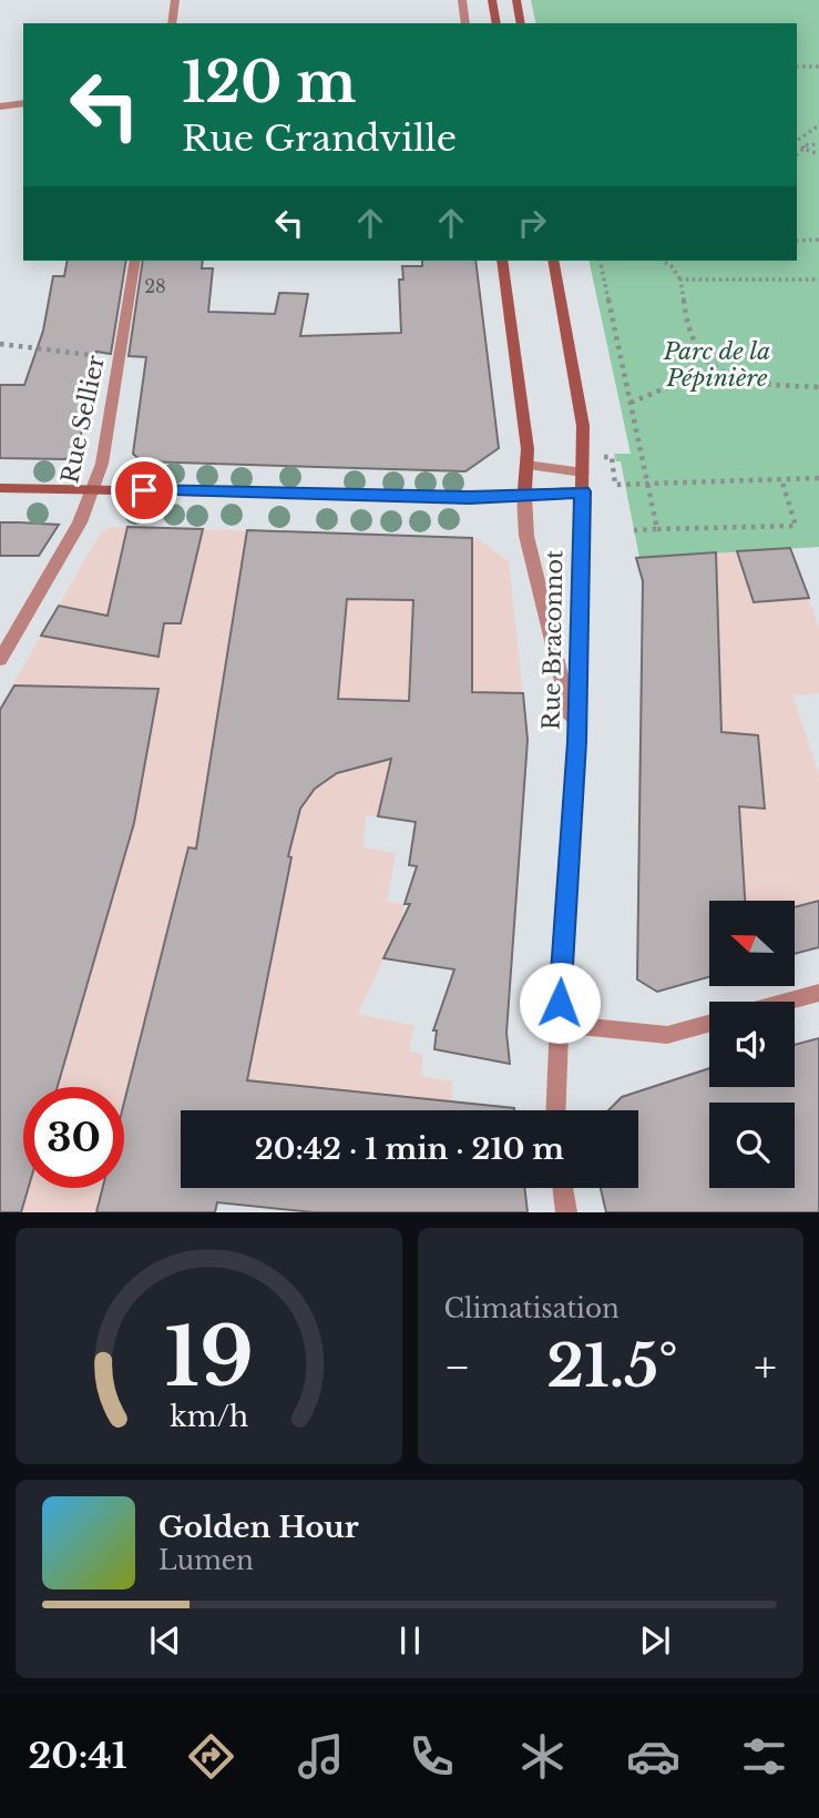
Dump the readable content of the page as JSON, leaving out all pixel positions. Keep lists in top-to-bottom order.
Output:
{
  "streets": {
    "street": ["Rue Sellier", "Rue Braconnot"]
  },
  "parks": ["Parc de la Pépinière"],
  "house_numbers": ["28"],
  "north": "left",
  "page": {
    "turn": ["120 m", "Rue Grandville"],
    "limit": "30",
    "trip": "20:42 · 1 min · 210 m",
    "tile": "Climatisation",
    "heat": ["−", "21.5°", "+"],
    "song": ["Golden Hour", "Lumen"],
    "tabs": "20:41",
    "gauge": ["19", "km/h"]
  }
}
